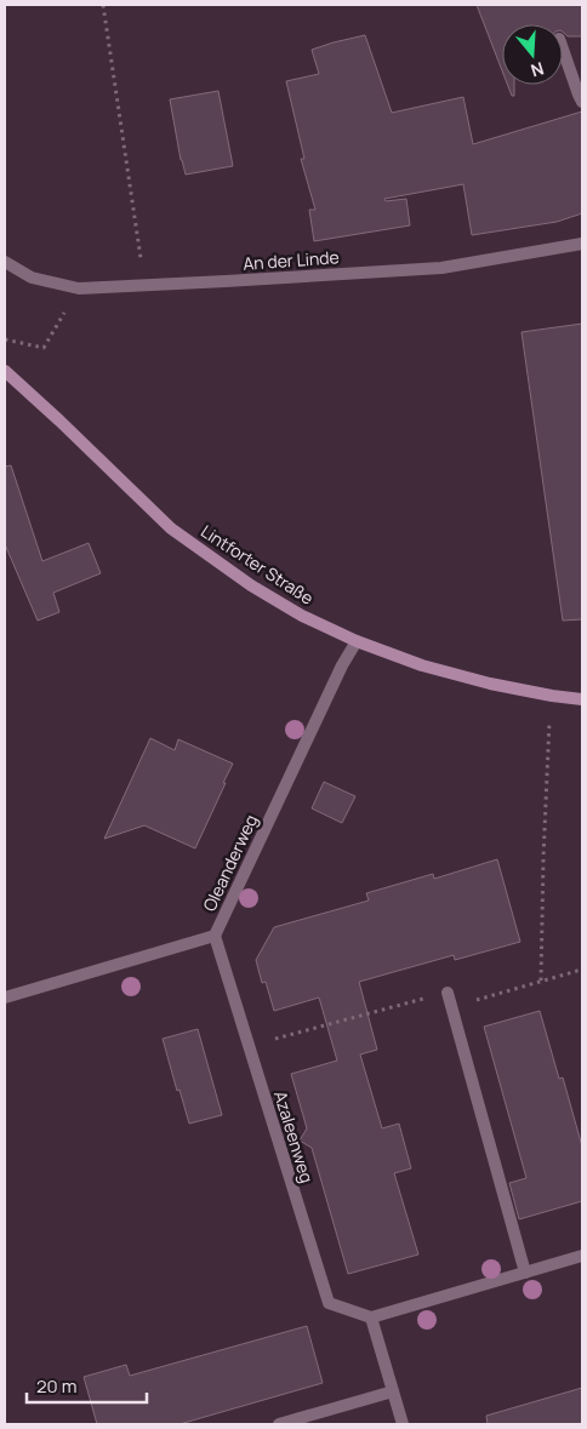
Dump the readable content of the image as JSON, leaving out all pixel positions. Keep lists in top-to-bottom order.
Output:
{
  "streets": {
    "street": [
      "An der Linde",
      "Lintforter Straße",
      "Oleanderweg",
      "Azaleenweg"
    ]
  },
  "crossings": [
    ["Lintforter Straße", "Oleanderweg"],
    ["Oleanderweg", "Azaleenweg"]
  ],
  "scale_bar": "20 m",
  "north": "bottom"
}
